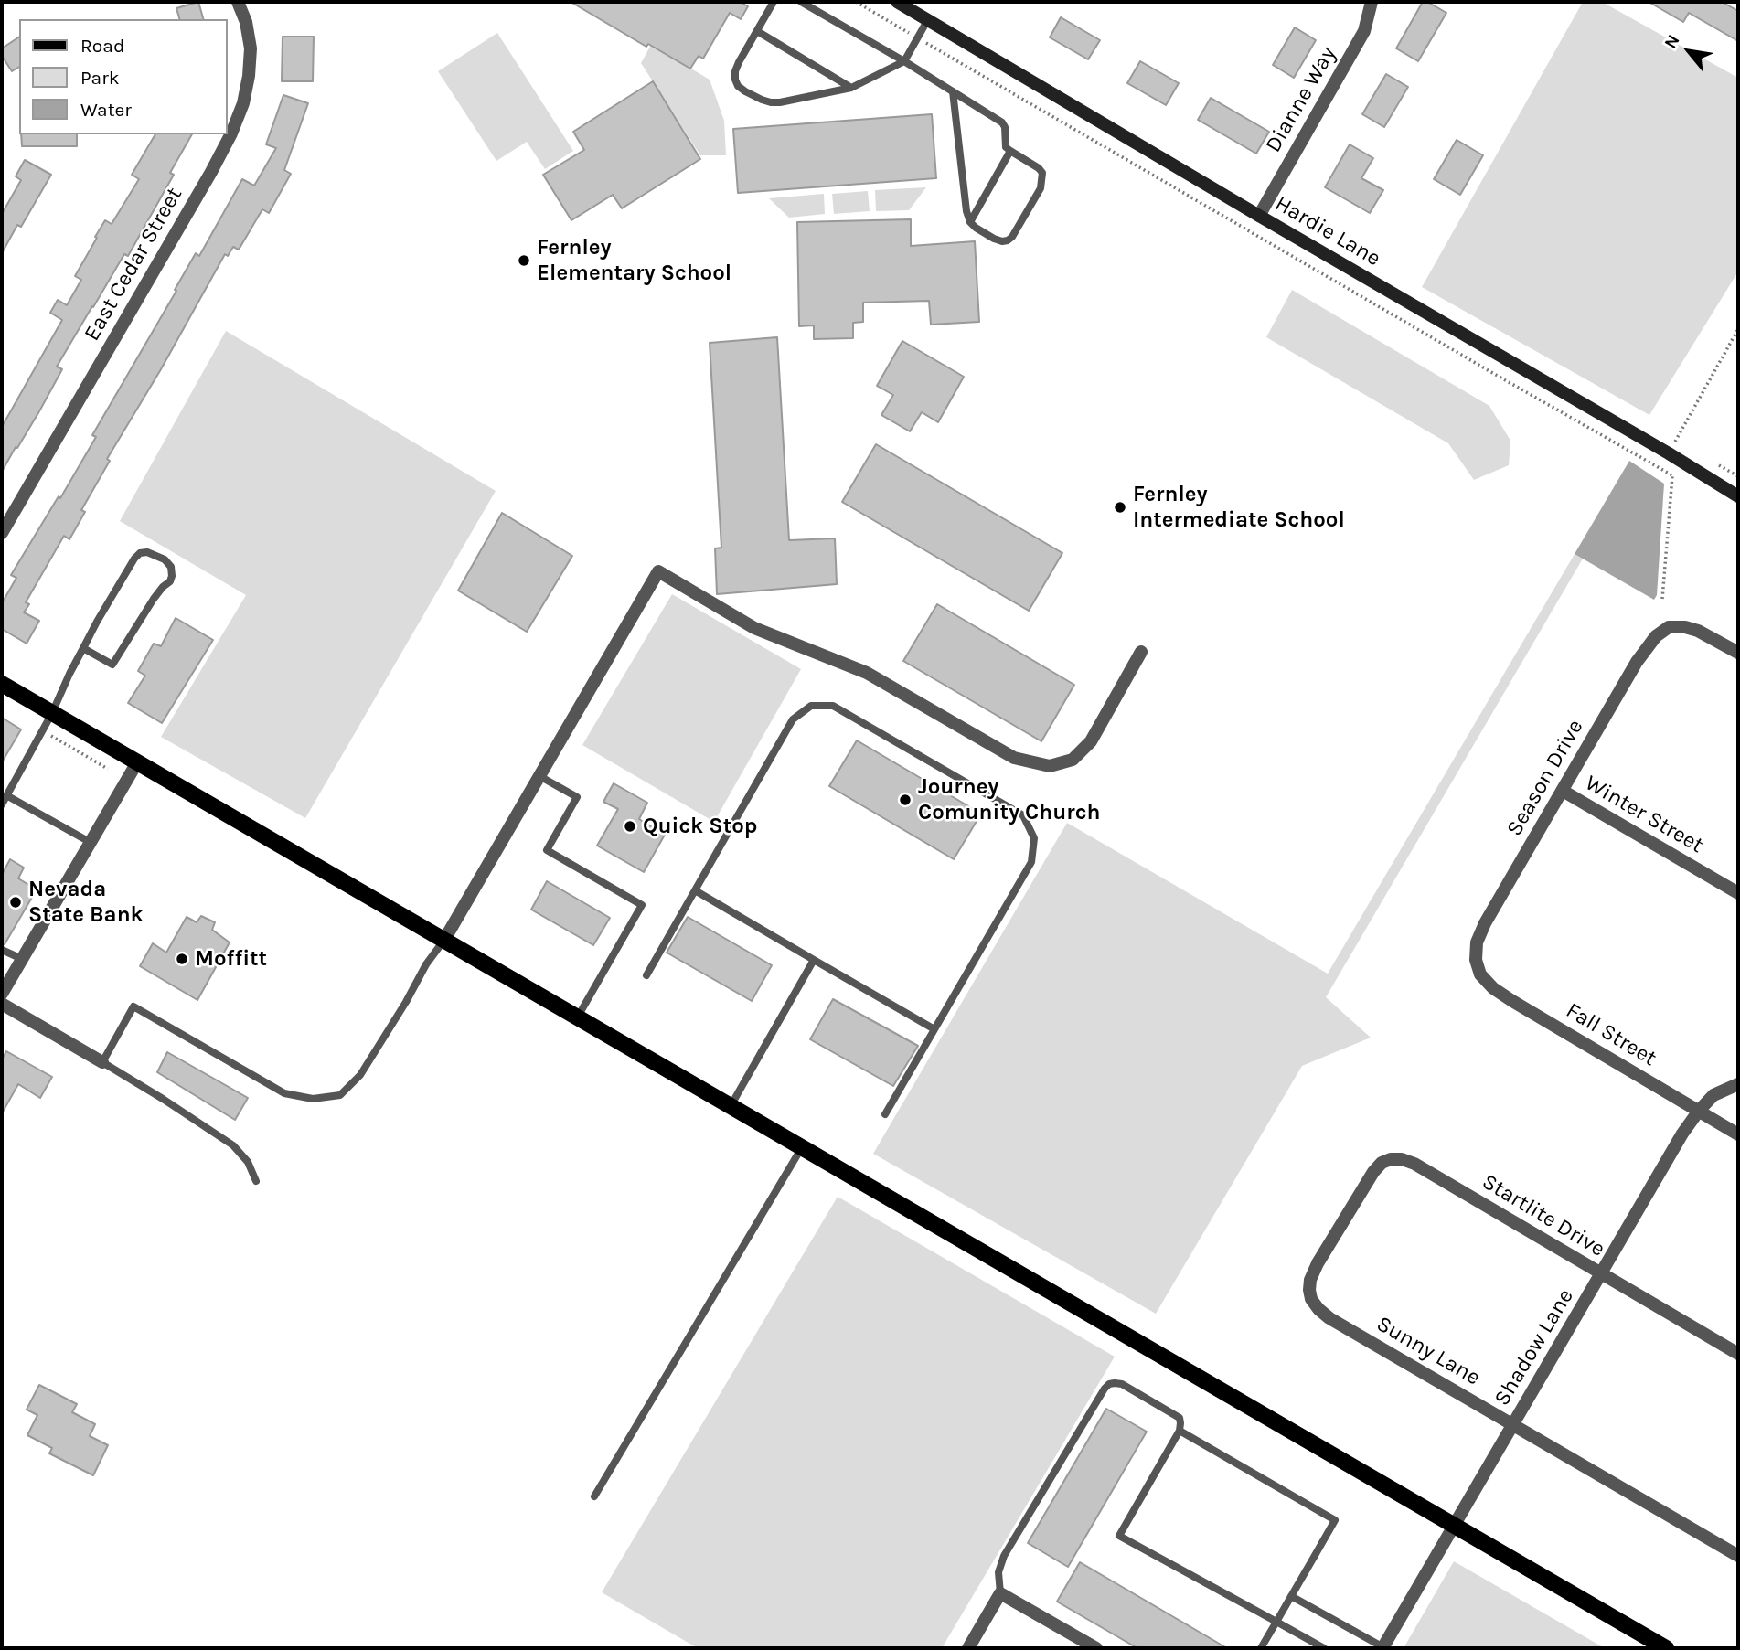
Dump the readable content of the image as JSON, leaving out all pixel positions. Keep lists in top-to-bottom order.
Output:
{
  "streets": {
    "street": [
      "Dianne Way",
      "Hardie Lane",
      "East Cedar Street",
      "Season Drive",
      "Winter Street",
      "Fall Street",
      "Startlite Drive",
      "Shadow Lane",
      "Sunny Lane"
    ]
  },
  "crossings": [
    ["Dianne Way", "Hardie Lane"],
    ["Season Drive", "Winter Street"],
    ["Season Drive", "Fall Street"],
    ["Fall Street", "Shadow Lane"],
    ["Startlite Drive", "Shadow Lane"],
    ["Startlite Drive", "Sunny Lane"],
    ["Shadow Lane", "Sunny Lane"]
  ],
  "places": [
    "Fernley Elementary School",
    "Fernley Intermediate School",
    "Journey Comunity Church",
    "Quick Stop",
    "Nevada State Bank",
    "Moffitt"
  ],
  "legend": ["Road", "Park", "Water"],
  "north": "top left"
}
